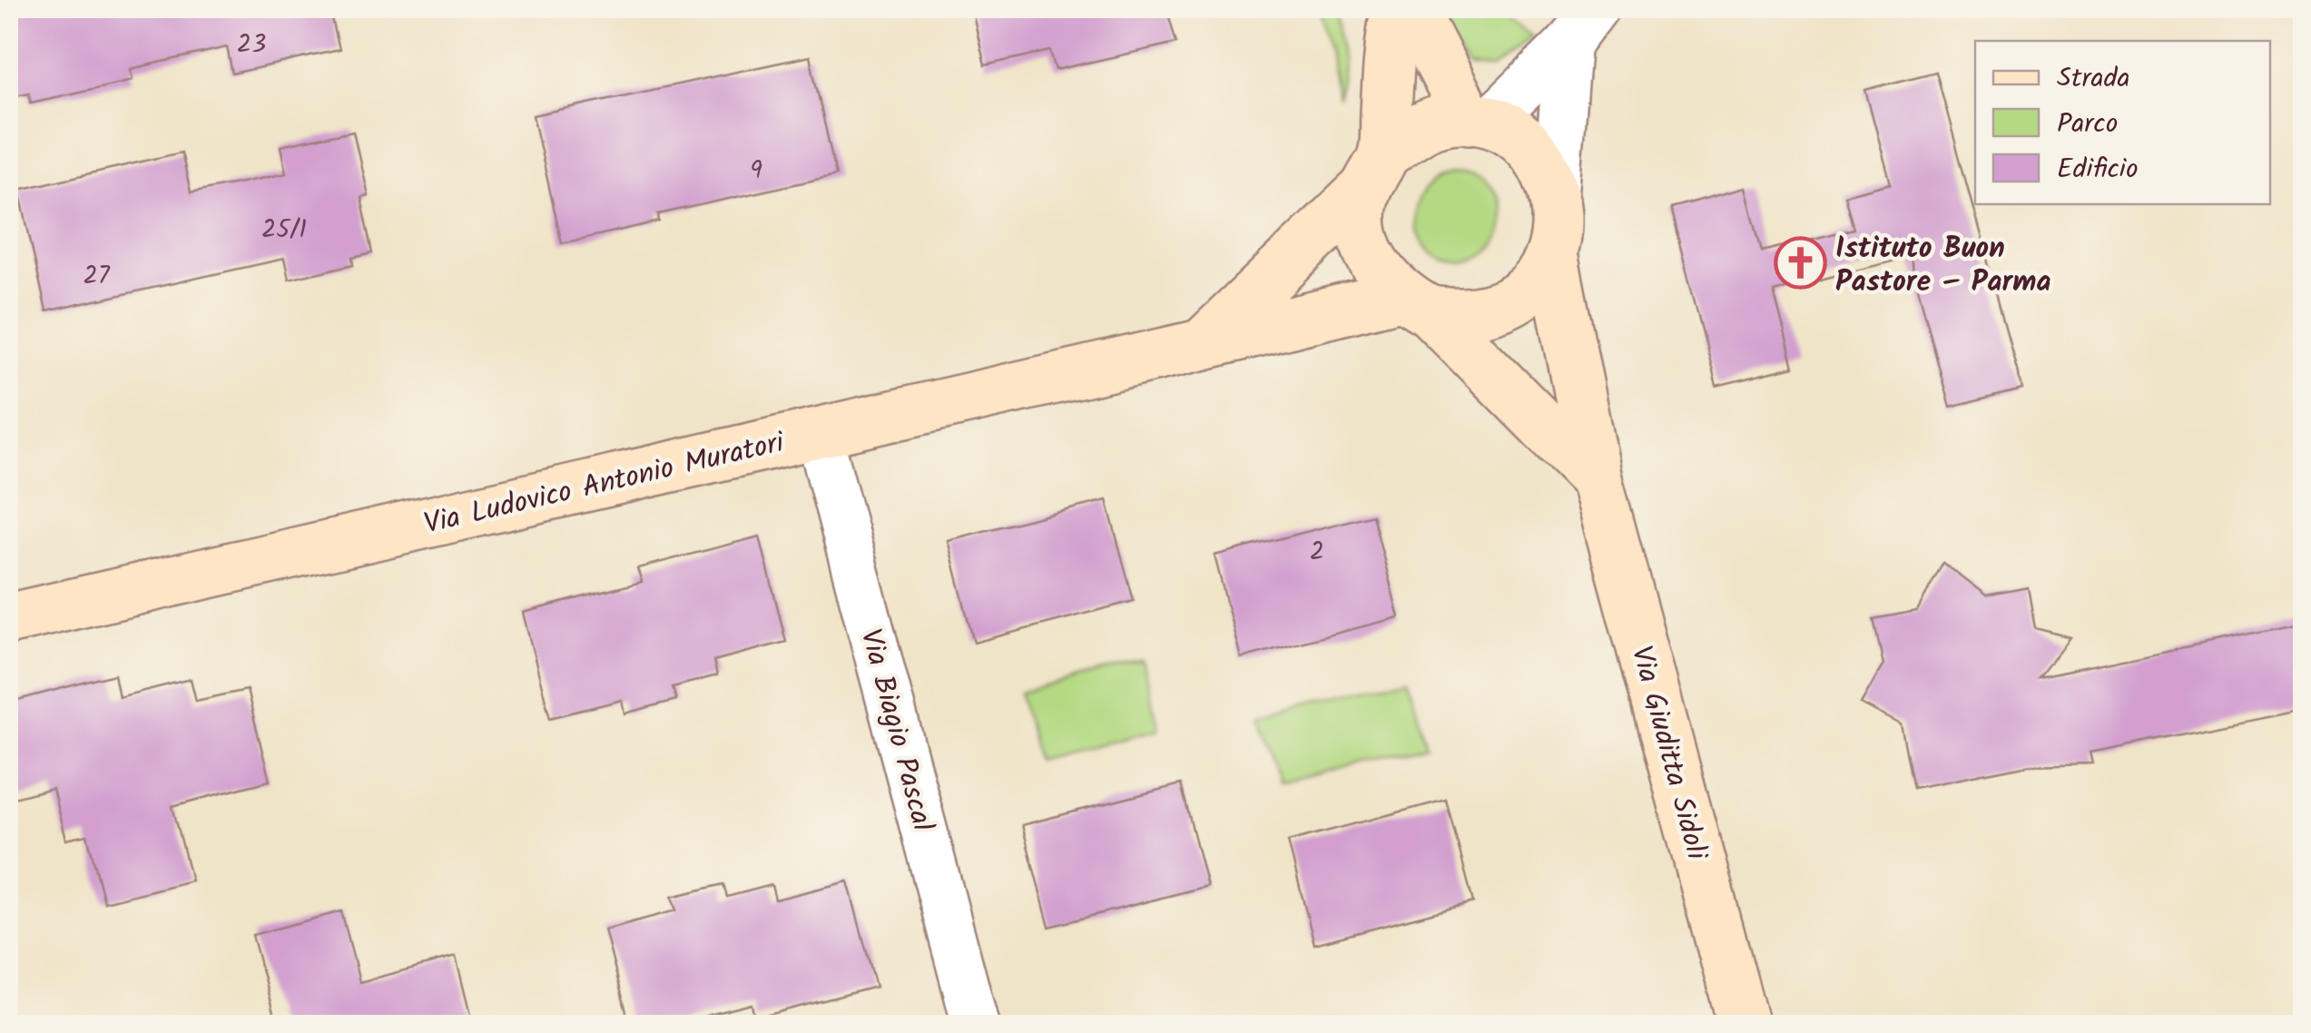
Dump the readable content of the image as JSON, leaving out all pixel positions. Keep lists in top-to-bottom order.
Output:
{
  "streets": {
    "street": ["Via Ludovico Antonio Muratori", "Via Biagio Pascal", "Via Giuditta Sidoli"]
  },
  "crossings": [
    ["Via Ludovico Antonio Muratori", "Via Biagio Pascal"],
    ["Via Ludovico Antonio Muratori", "Via Giuditta Sidoli"]
  ],
  "places": {
    "church": ["Istituto Buon Pastore – Parma"]
  },
  "house_numbers": [
    "23",
    "9",
    "25/1",
    "27",
    "2"
  ],
  "legend": ["Strada", "Parco", "Edificio"]
}
